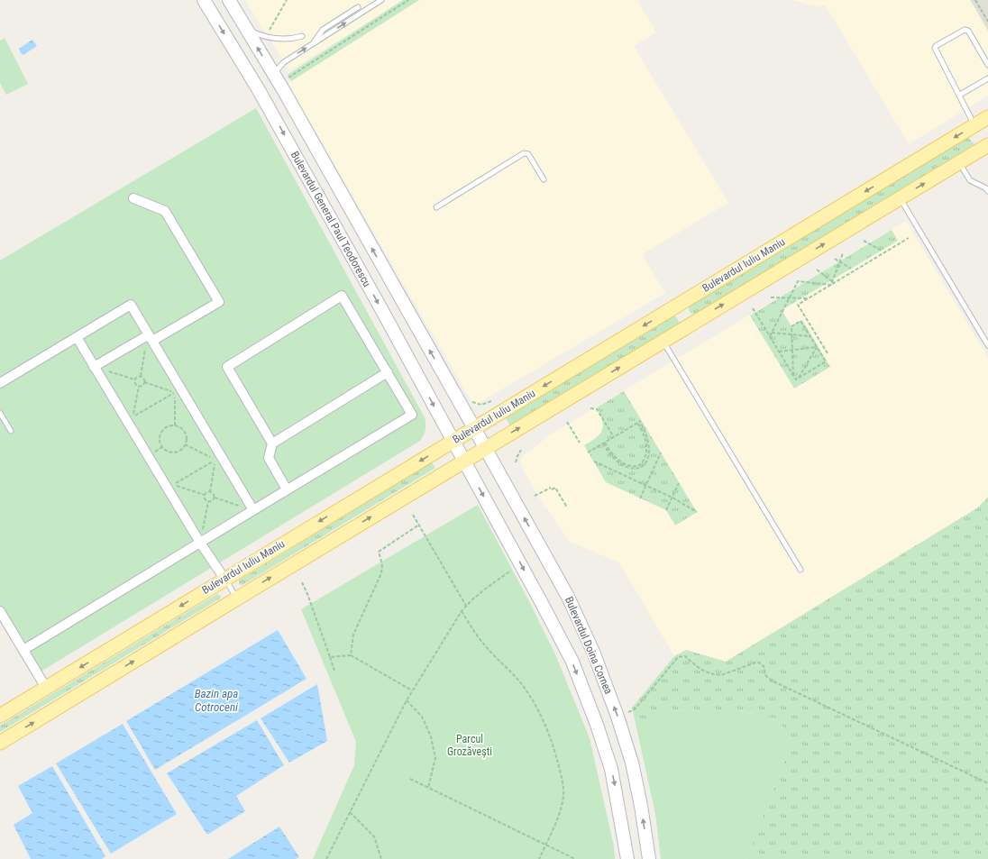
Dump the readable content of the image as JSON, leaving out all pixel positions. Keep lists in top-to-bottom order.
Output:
{
  "streets": {
    "main road": ["Bulevardul General Paul Teodorescu", "Bulevardul Iuliu Maniu", "Bulevardul Doina Cornea"]
  },
  "crossings": [
    ["Bulevardul General Paul Teodorescu", "Bulevardul Iuliu Maniu"],
    ["Bulevardul General Paul Teodorescu", "Bulevardul Doina Cornea"],
    ["Bulevardul Iuliu Maniu", "Bulevardul Doina Cornea"]
  ],
  "water": ["Bazin apa Cotroceni"],
  "parks": ["Parcul Grozăvești"]
}
